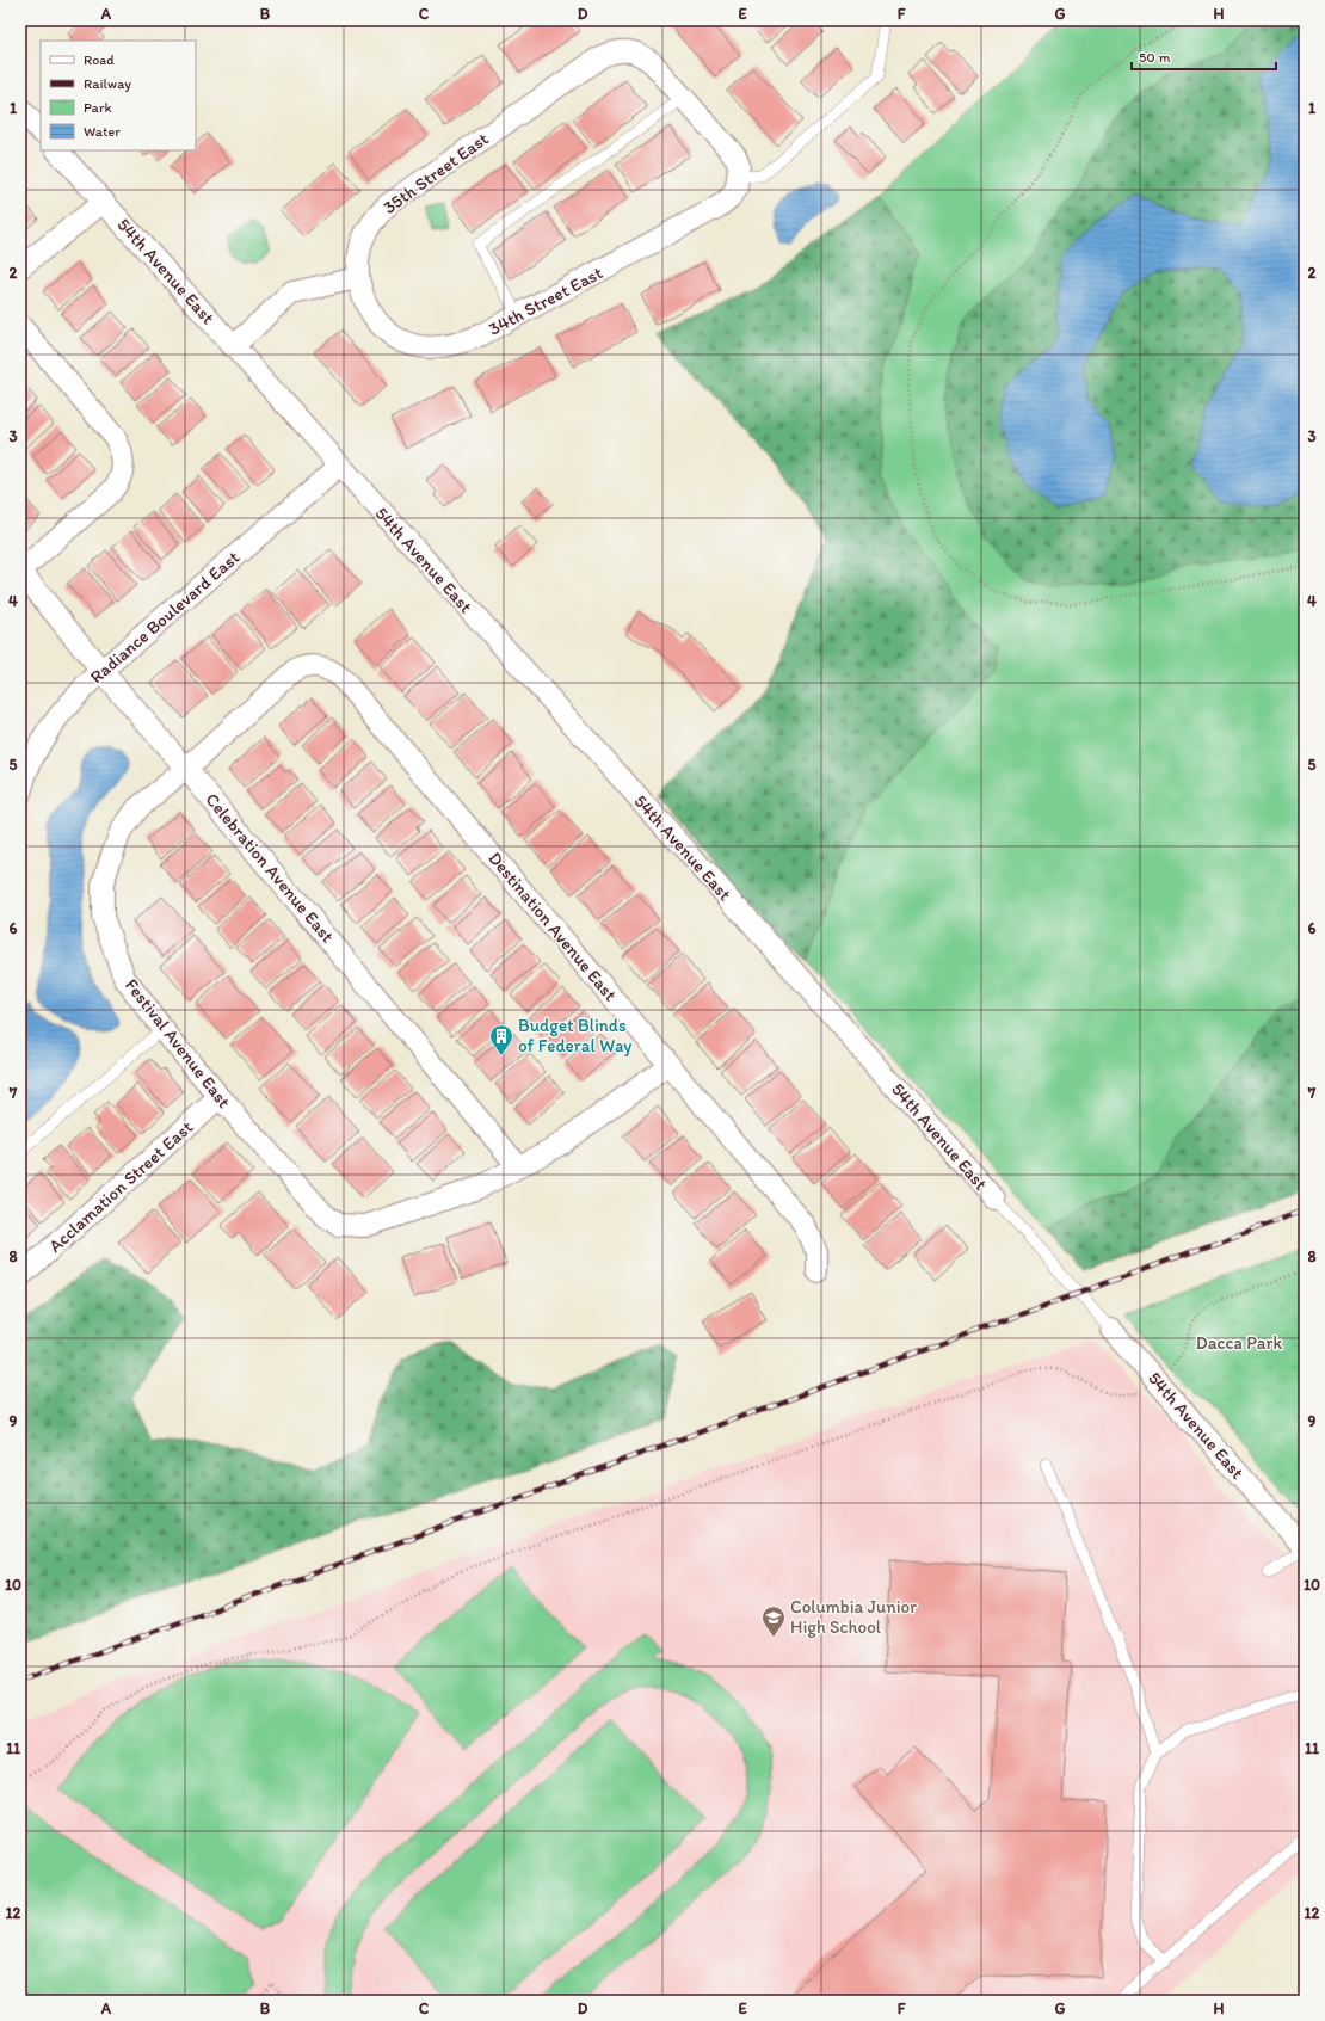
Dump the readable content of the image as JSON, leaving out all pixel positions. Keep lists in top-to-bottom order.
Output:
{
  "streets": {
    "street": [
      "35th Street East",
      "54th Avenue East",
      "34th Street East",
      "Radiance Boulevard East",
      "Celebration Avenue East",
      "Destination Avenue East",
      "Festival Avenue East",
      "Acclamation Street East"
    ]
  },
  "crossings": [
    ["35th Street East", "34th Street East"],
    ["54th Avenue East", "Radiance Boulevard East"],
    ["Radiance Boulevard East", "Celebration Avenue East"],
    ["Celebration Avenue East", "Festival Avenue East"],
    ["Destination Avenue East", "Festival Avenue East"],
    ["Festival Avenue East", "Acclamation Street East"]
  ],
  "parks": ["Dacca Park"],
  "places": {
    "building": ["Budget Blinds of Federal Way"],
    "school or university": ["Columbia Junior High School"]
  },
  "legend": [
    "Road",
    "Railway",
    "Park",
    "Water"
  ],
  "scale_bar": "50 m",
  "grid": {
    "columns": [
      "A",
      "B",
      "C",
      "D",
      "E",
      "F",
      "G",
      "H"
    ],
    "rows": [
      "1",
      "2",
      "3",
      "4",
      "5",
      "6",
      "7",
      "8",
      "9",
      "10",
      "11",
      "12"
    ]
  }
}
